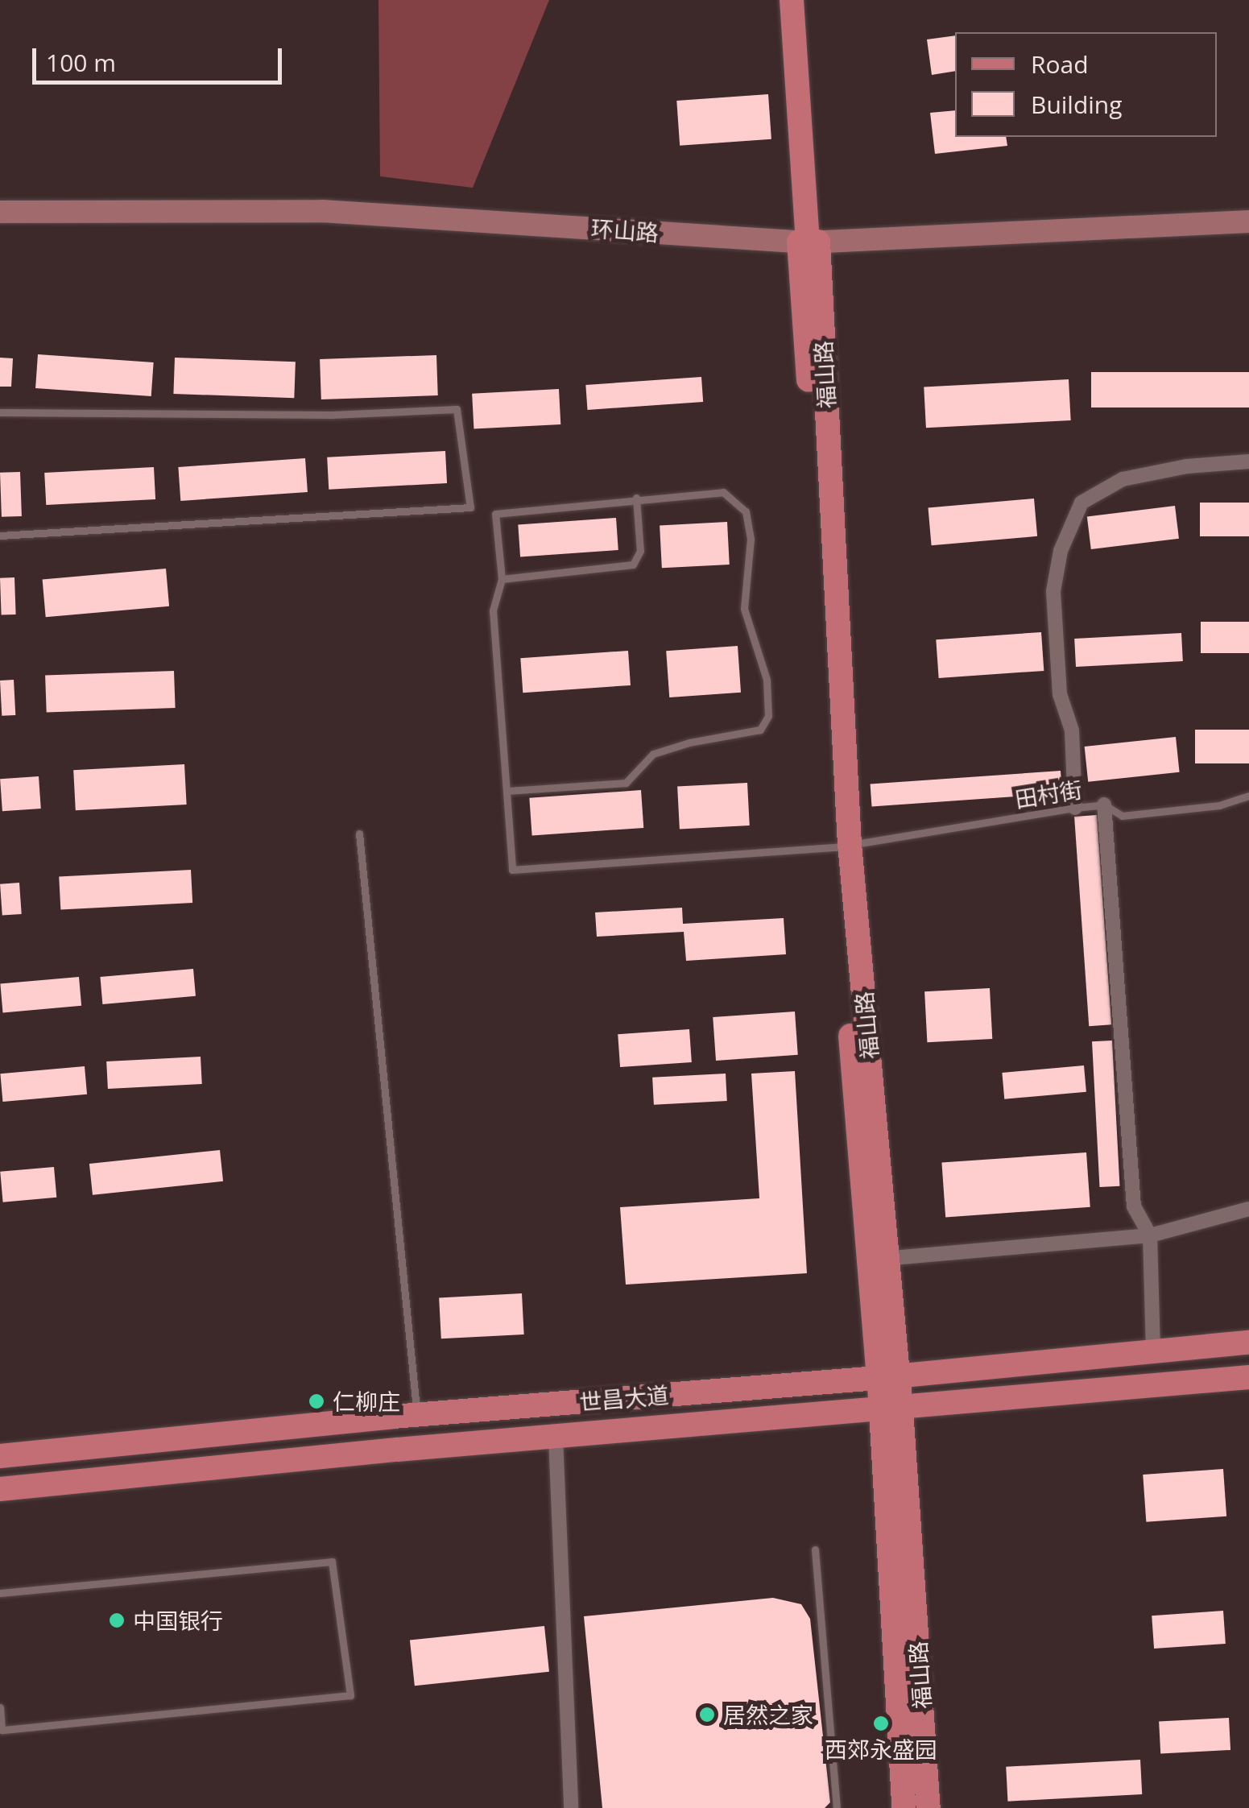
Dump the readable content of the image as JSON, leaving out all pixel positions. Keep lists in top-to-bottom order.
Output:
{
  "streets": {
    "main road": ["环山路", "福山路", "世昌大道"],
    "lane": ["田村街"]
  },
  "crossings": [
    ["福山路", "世昌大道"]
  ],
  "places": [
    "仁柳庄",
    "中国银行",
    "居然之家",
    "西郊永盛园"
  ],
  "legend": ["Road", "Building"],
  "scale_bar": "100 m"
}
